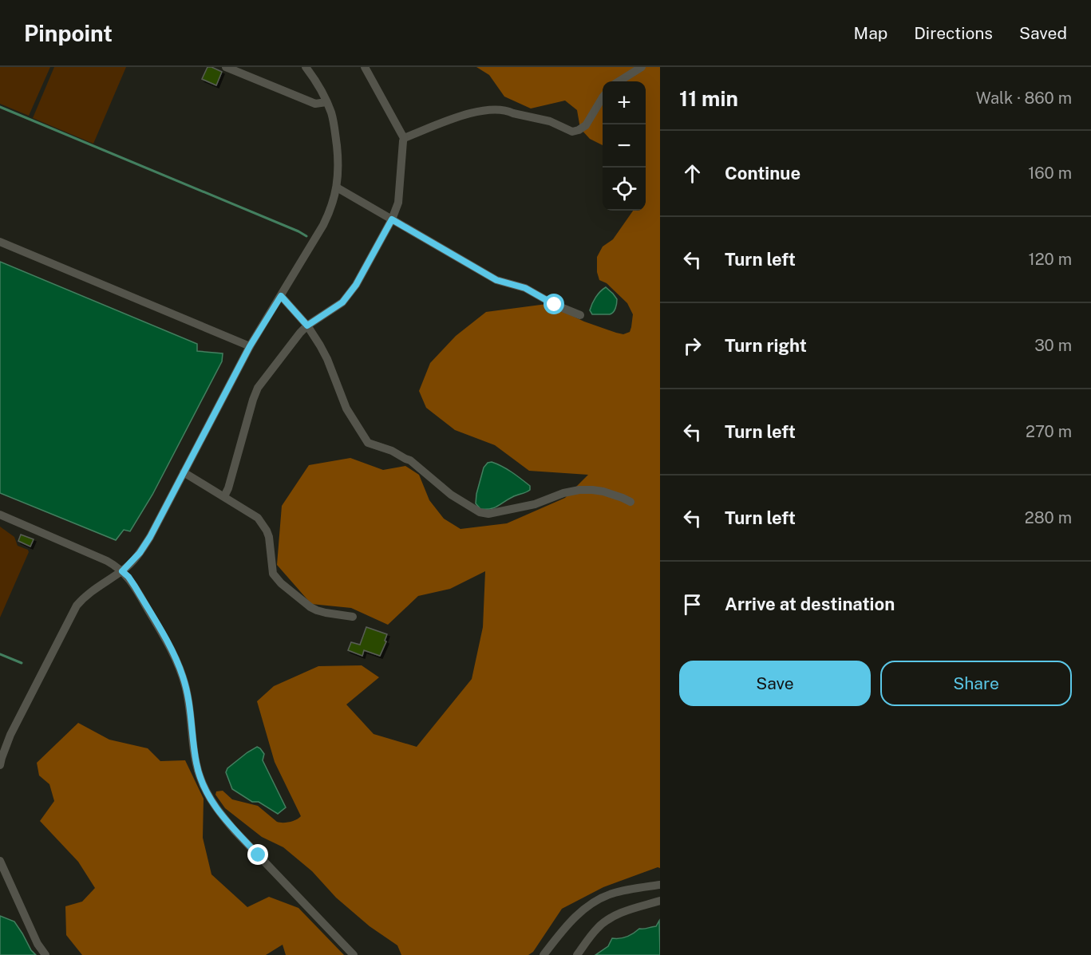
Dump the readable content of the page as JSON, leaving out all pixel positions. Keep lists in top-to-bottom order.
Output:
{
  "page": {
    "header": "Pinpoint",
    "nav": ["Map", "Directions", "Saved"],
    "heading": ["11 min", "Walk · 860 m"],
    "map_buttons": ["+", "−"],
    "list": [
      ["Continue", "160 m"],
      ["Turn left", "120 m"],
      ["Turn right", "30 m"],
      ["Turn left", "270 m"],
      ["Turn left", "280 m"],
      "Arrive at destination"
    ],
    "buttons": ["Save", "Share"]
  }
}
